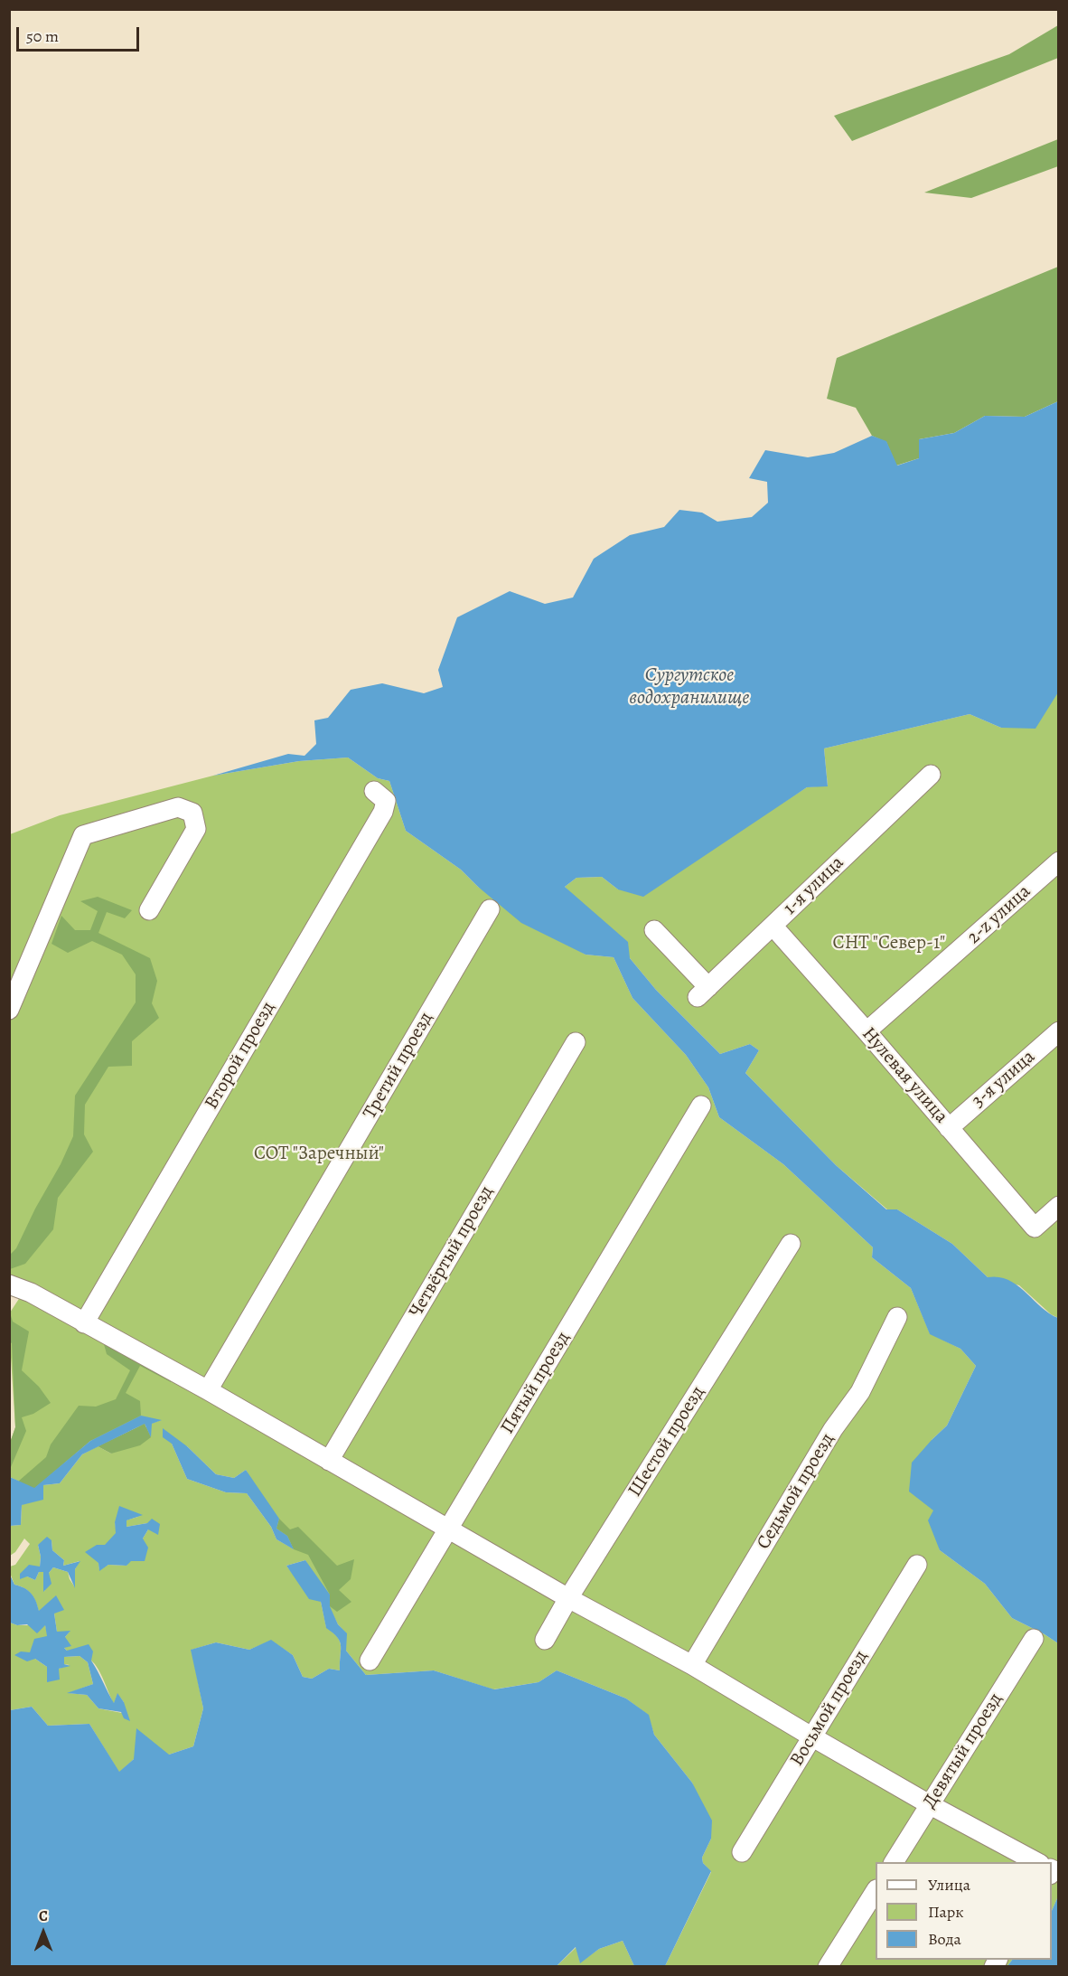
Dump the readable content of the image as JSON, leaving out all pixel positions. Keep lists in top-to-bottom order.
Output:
{
  "streets": {
    "street": [
      "1-я улица",
      "2-z улица",
      "Второй проезд",
      "Третий проезд",
      "Нулевая улица",
      "3-я улица",
      "Четвёртый проезд",
      "Пятый проезд",
      "Шестой проезд",
      "Седьмой проезд",
      "Восьмой проезд",
      "Девятый проезд"
    ]
  },
  "crossings": [
    ["1-я улица", "Нулевая улица"],
    ["2-z улица", "Нулевая улица"],
    ["Нулевая улица", "3-я улица"]
  ],
  "water": ["Сургутское водохранилище"],
  "parks": ["СНТ \"Север-1\"", "СОТ \"Заречный\""],
  "legend": ["Улица", "Парк", "Вода"],
  "scale_bar": "50 m",
  "north": "top"
}
